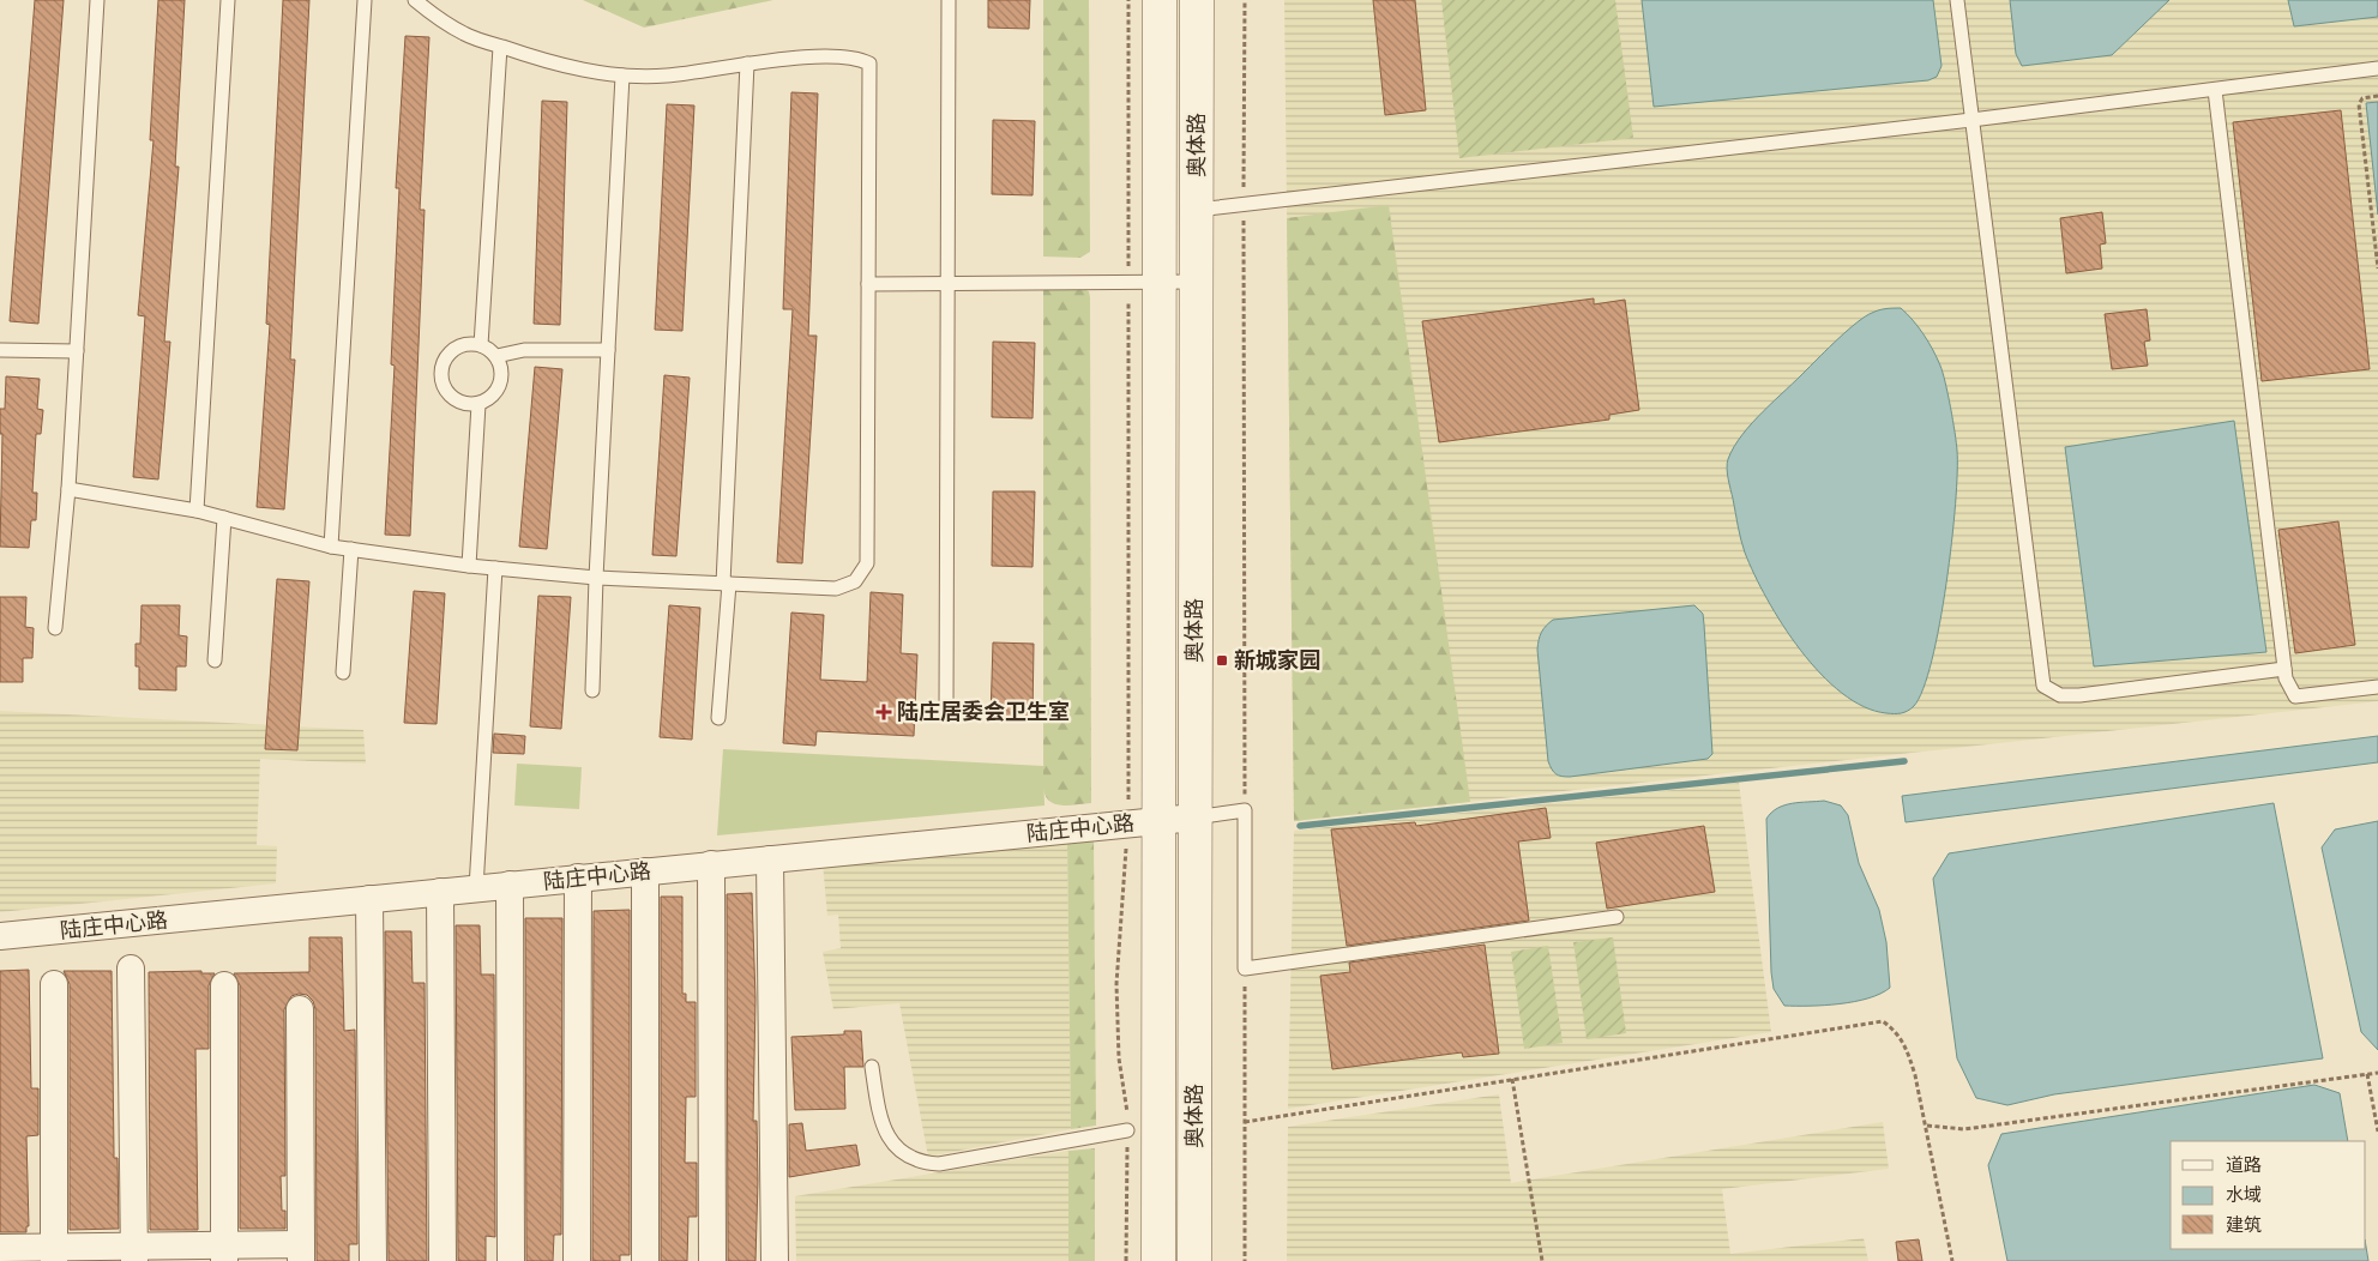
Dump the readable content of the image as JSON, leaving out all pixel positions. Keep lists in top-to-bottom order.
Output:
{
  "streets": {
    "main road": ["奥体路"],
    "street": ["陆庄中心路"]
  },
  "crossings": [
    ["奥体路", "陆庄中心路"]
  ],
  "places": {
    "transit": ["新城家园"],
    "health": ["陆庄居委会卫生室"]
  },
  "legend": ["道路", "水域", "建筑"]
}
